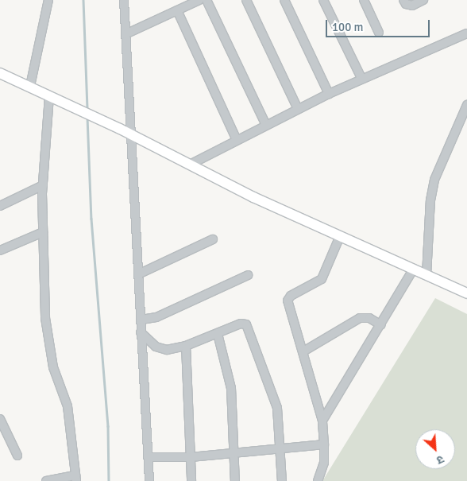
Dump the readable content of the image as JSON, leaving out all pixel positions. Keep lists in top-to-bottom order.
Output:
{
  "scale_bar": "100 m",
  "north": "bottom right"
}
